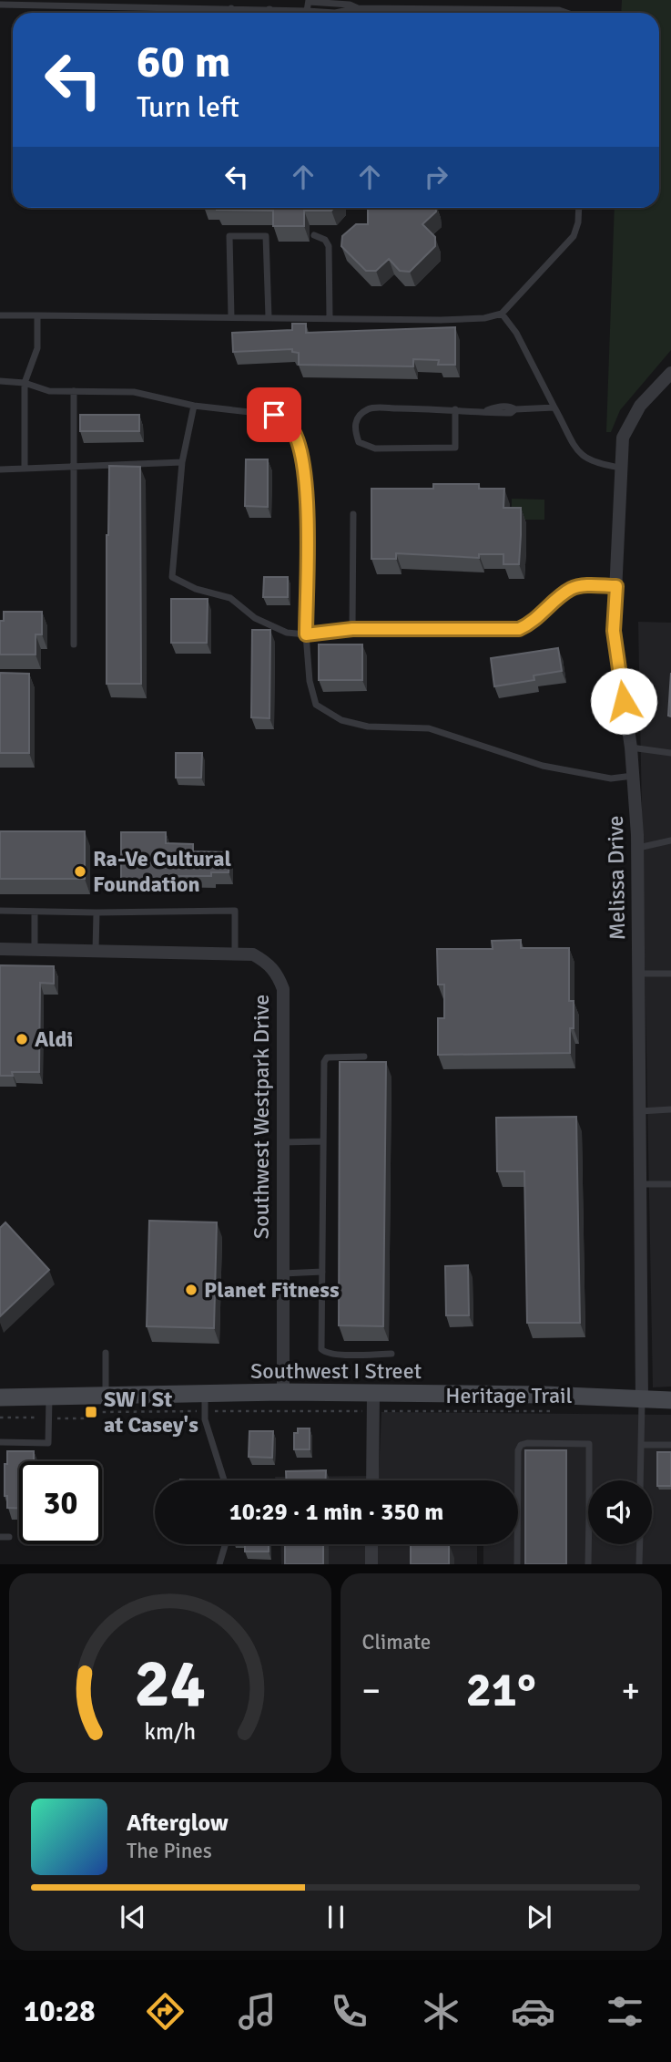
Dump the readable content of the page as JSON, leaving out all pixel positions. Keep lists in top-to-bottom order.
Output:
{
  "streets": {
    "main road": ["Southwest I Street"],
    "street": ["Melissa Drive", "Southwest Westpark Drive"],
    "path": ["Heritage Trail"]
  },
  "crossings": [
    ["Melissa Drive", "Southwest I Street"],
    ["Southwest Westpark Drive", "Southwest I Street"]
  ],
  "places": {
    "other": ["Ra-Ve Cultural Foundation", "Aldi", "Planet Fitness"],
    "transit": ["SW I St at Casey's"]
  },
  "page": {
    "turn": ["60 m", "Turn left"],
    "limit": "30",
    "trip": "10:29 · 1 min · 350 m",
    "tile": "Climate",
    "heat": ["−", "21°", "+"],
    "song": ["Afterglow", "The Pines"],
    "tabs": "10:28",
    "gauge": ["24", "km/h"]
  }
}
